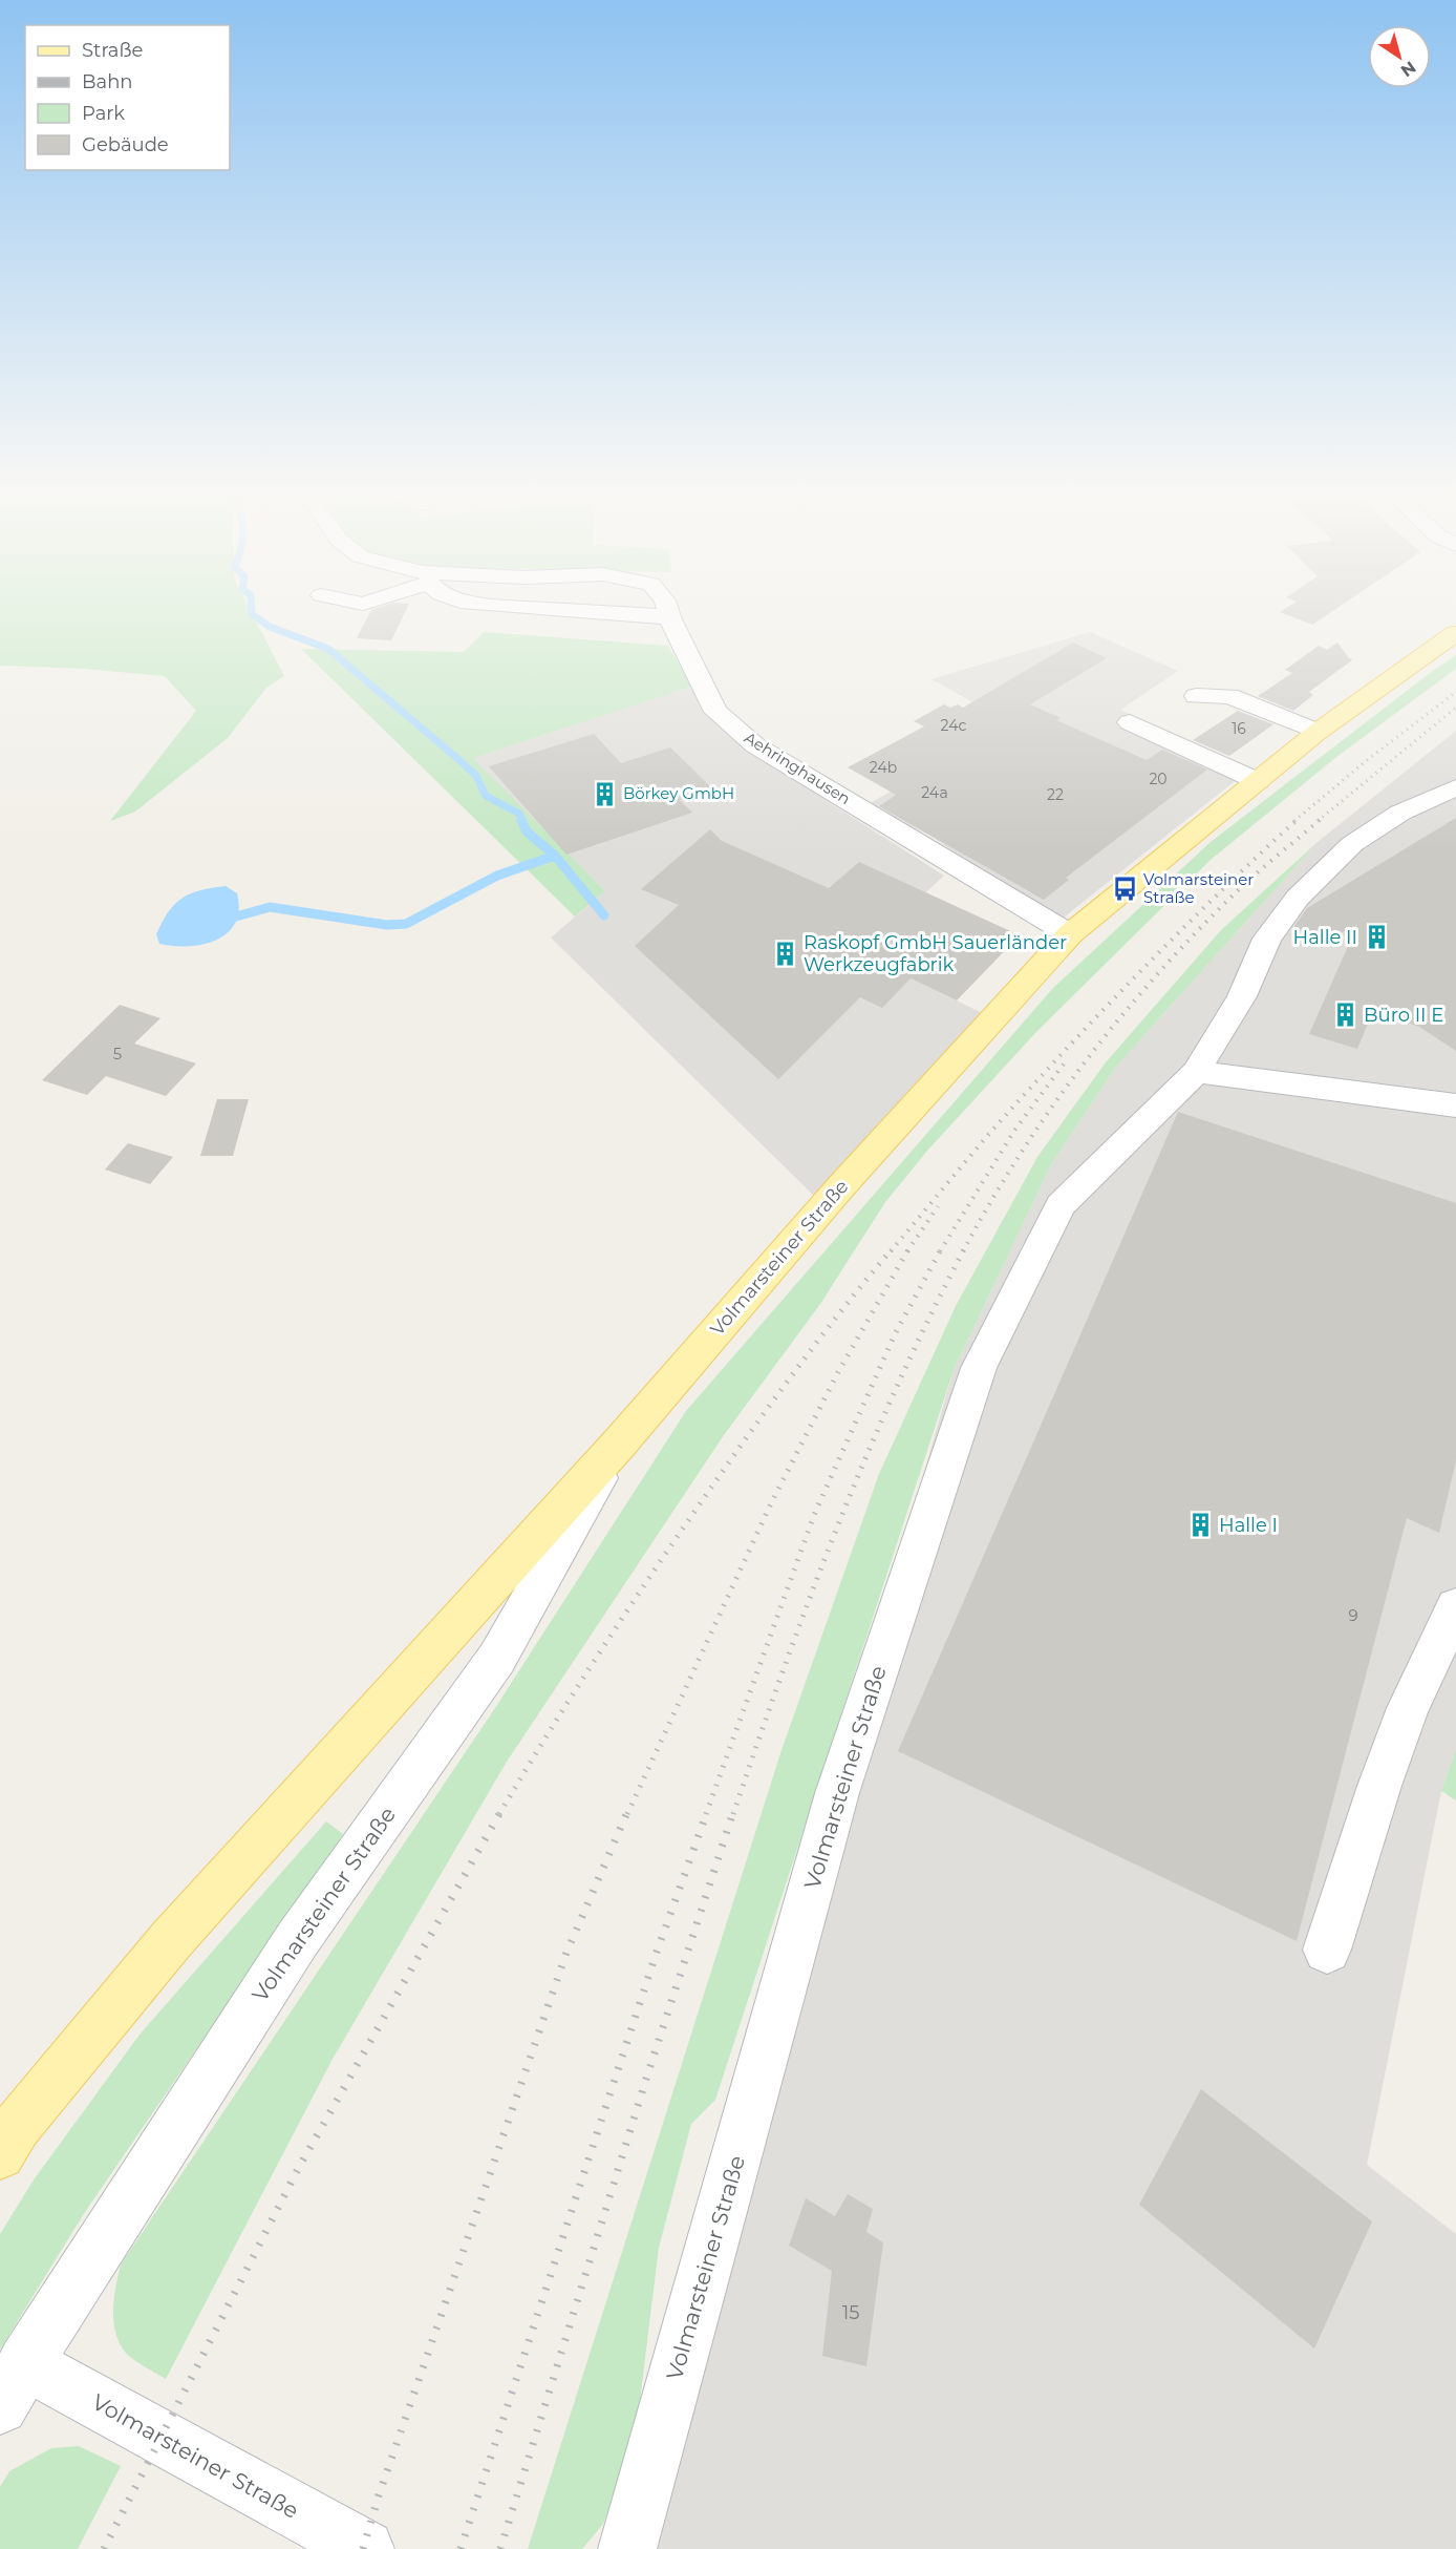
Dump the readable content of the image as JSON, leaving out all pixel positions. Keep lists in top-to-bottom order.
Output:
{
  "streets": {
    "main road": ["Volmarsteiner Straße"],
    "street": ["Aehringhausen"]
  },
  "crossings": [
    ["Aehringhausen", "Volmarsteiner Straße"]
  ],
  "places": {
    "building": [
      "Börkey GmbH",
      "Halle II",
      "Raskopf GmbH Sauerländer Werkzeugfabrik",
      "Büro II E",
      "Halle I"
    ],
    "bus stop": ["Volmarsteiner Straße"]
  },
  "house_numbers": [
    "24c",
    "16",
    "24b",
    "20",
    "24a",
    "22",
    "5",
    "9",
    "15"
  ],
  "legend": [
    "Straße",
    "Bahn",
    "Park",
    "Gebäude"
  ],
  "north": "bottom right"
}
